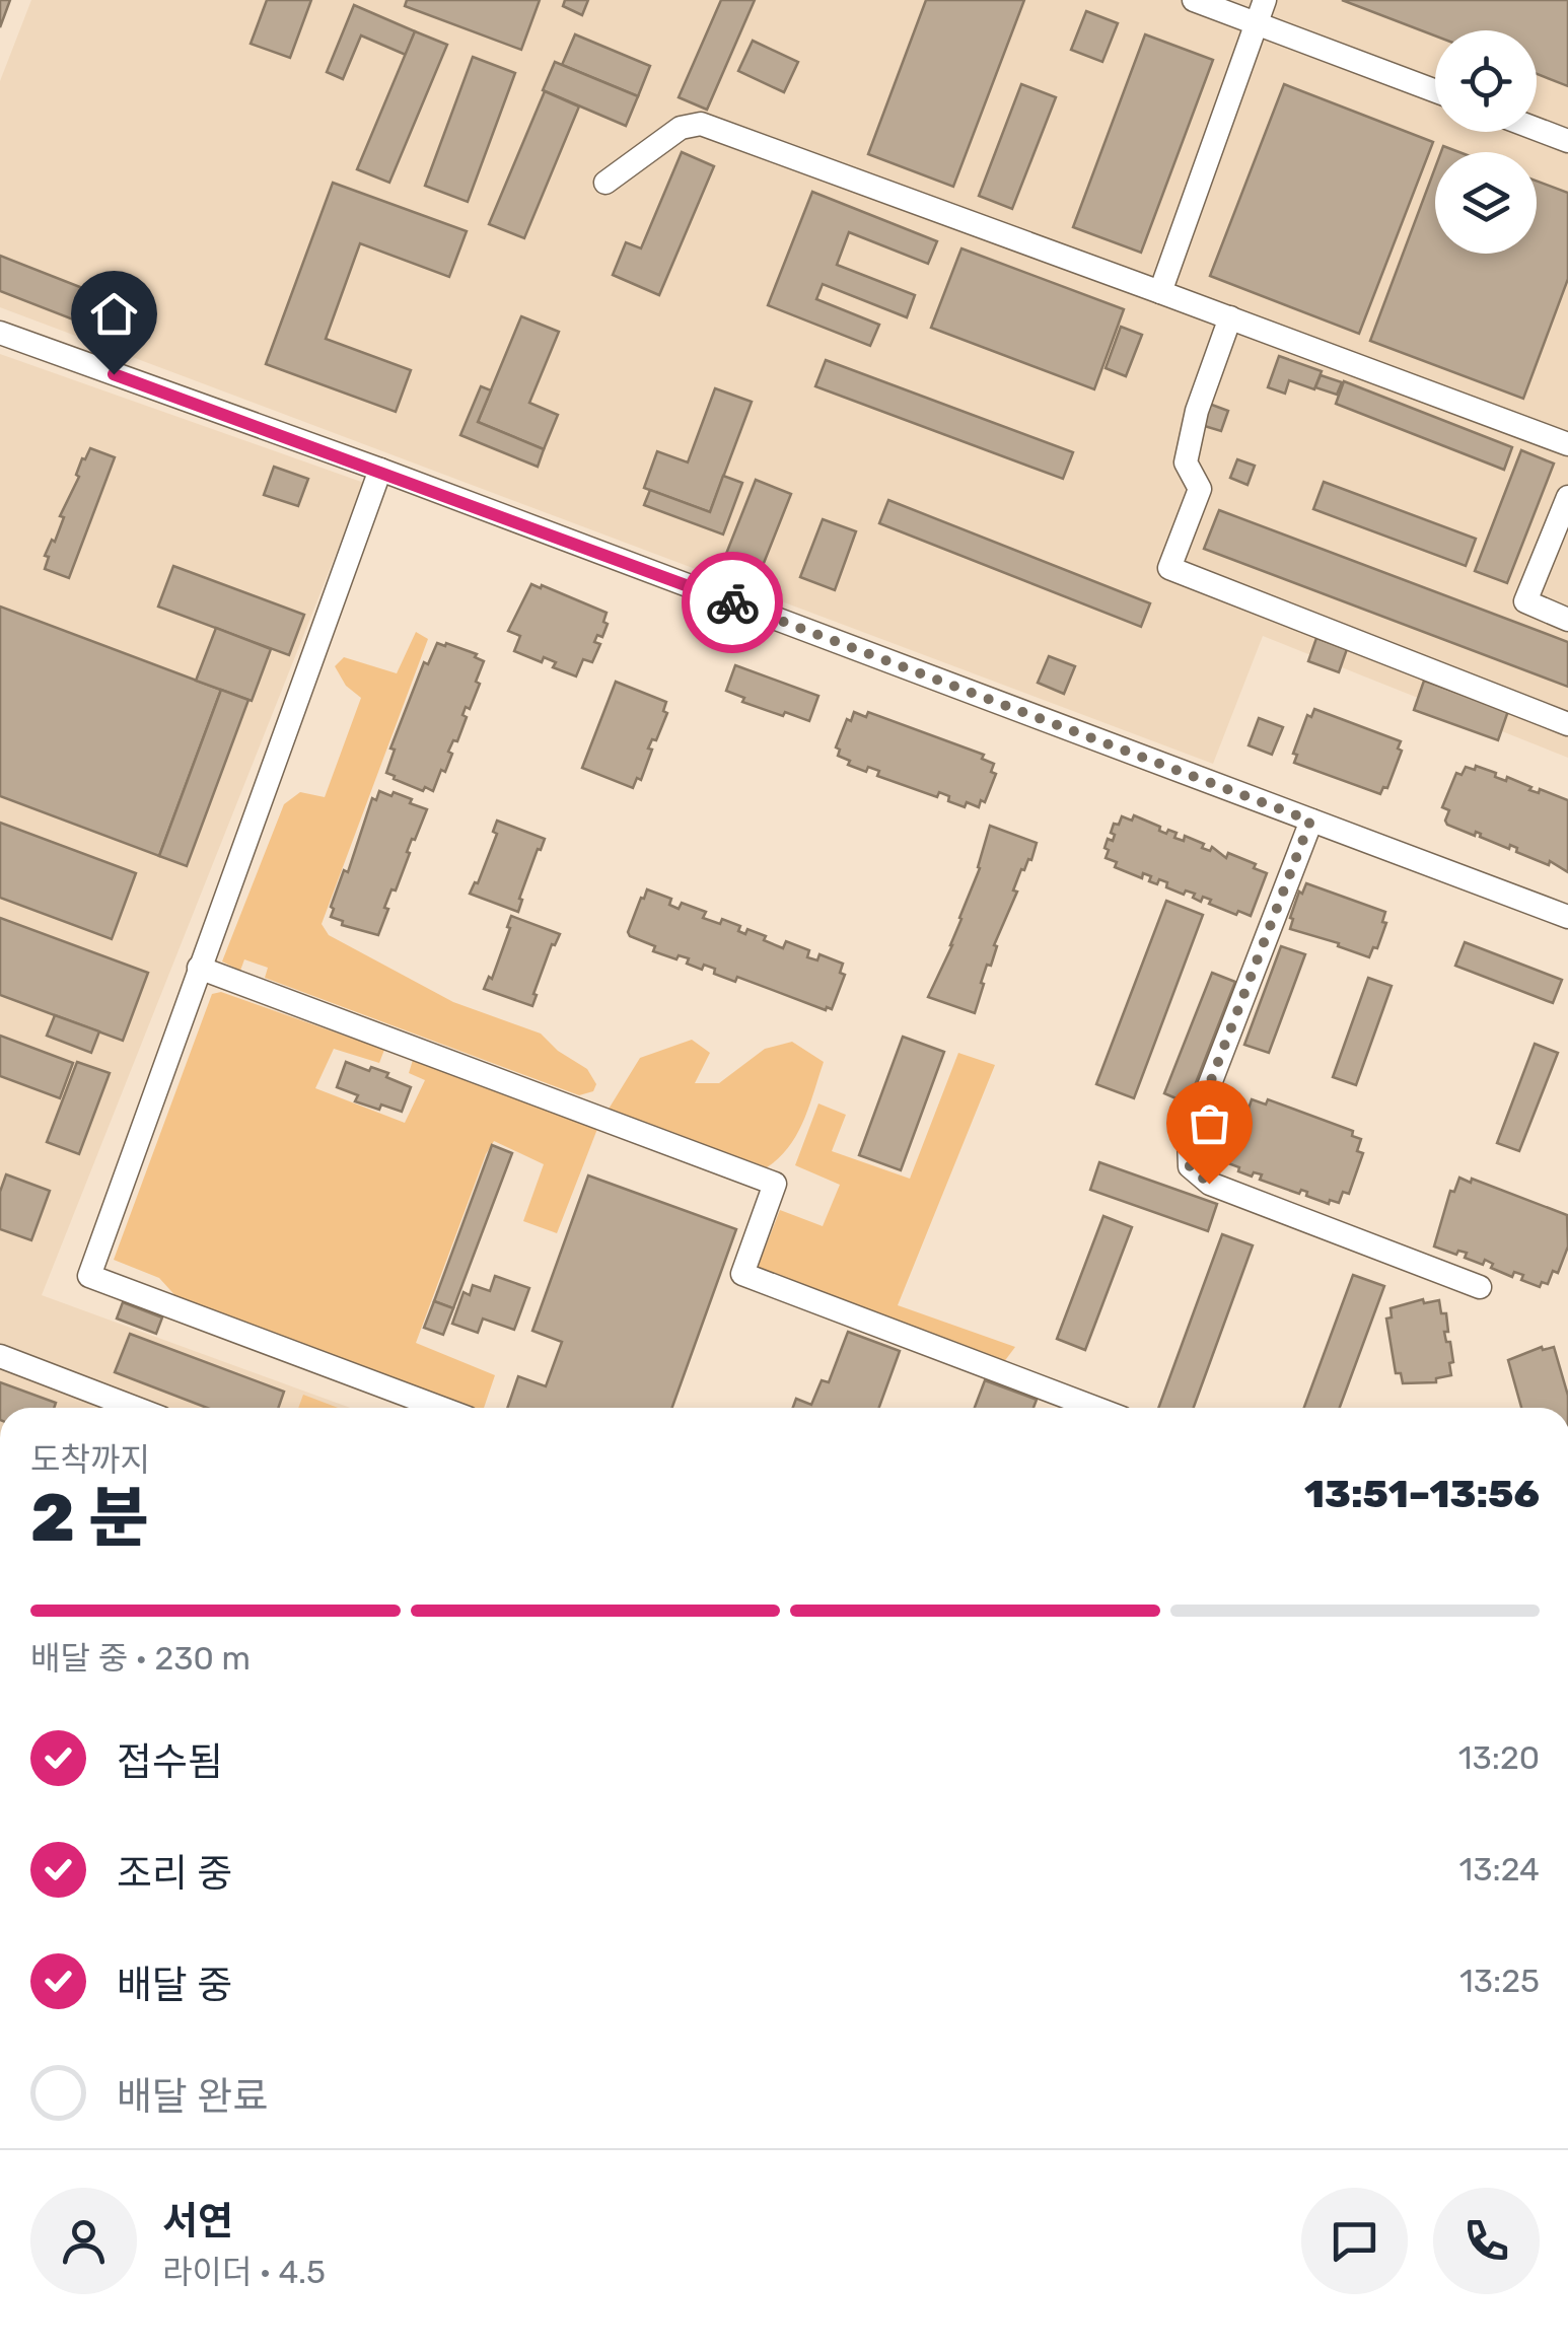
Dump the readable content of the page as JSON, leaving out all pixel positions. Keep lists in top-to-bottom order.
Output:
{
  "page": {
    "heading": ["2 분", "도착까지", "13:51–13:56"],
    "panel": ["서연", "라이더 · 4.5"],
    "bar": "배달 중 · 230 m",
    "list": [
      ["접수됨", "13:20"],
      ["조리 중", "13:24"],
      ["배달 중", "13:25"],
      "배달 완료"
    ]
  }
}
